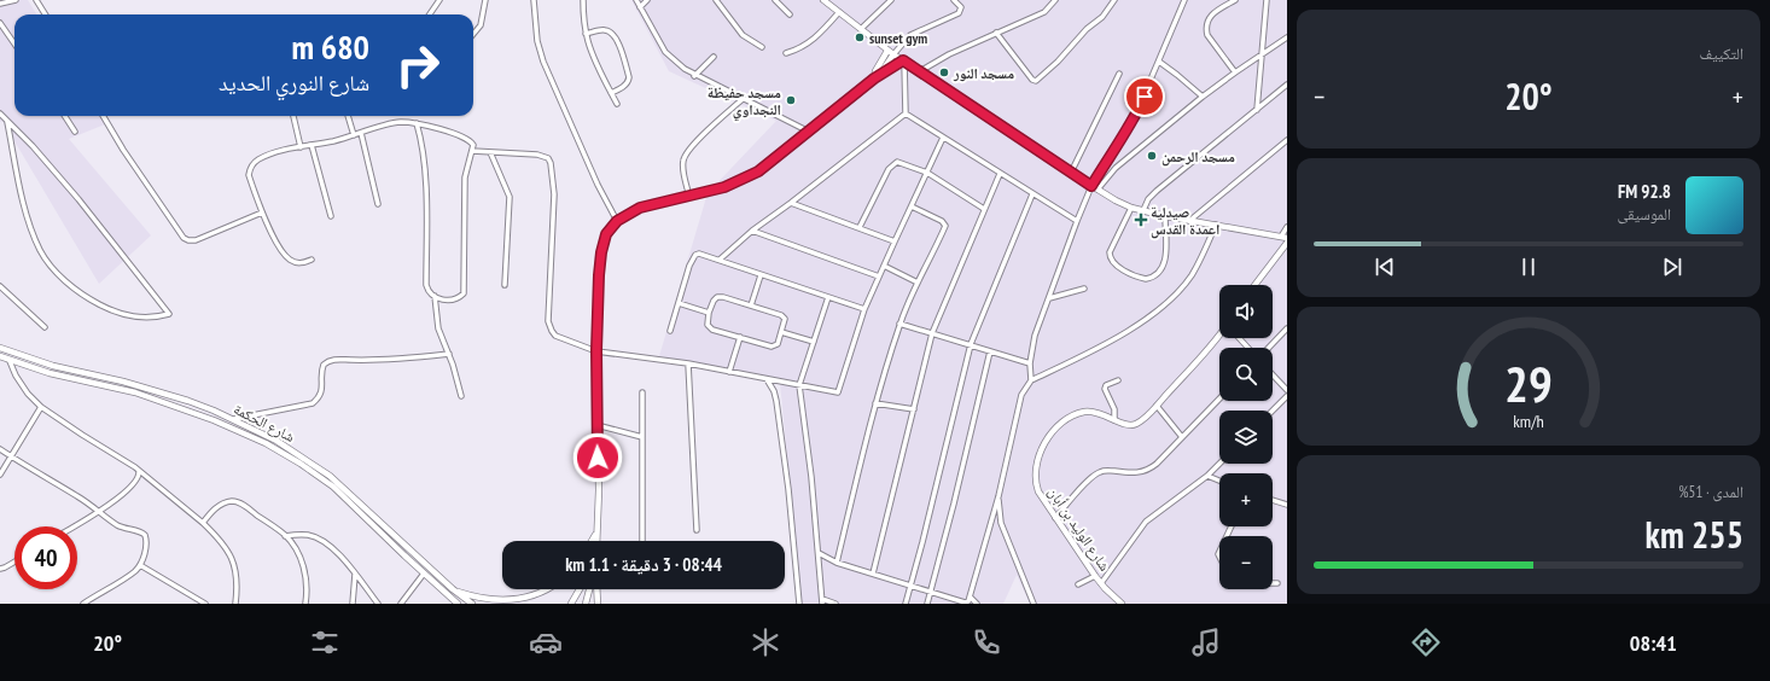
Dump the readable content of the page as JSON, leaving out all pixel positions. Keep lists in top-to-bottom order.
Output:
{
  "streets": {
    "street": ["شارع الحكمة", "شارع الوليد بن أبان"]
  },
  "places": {
    "other": [
      "sunset gym",
      "مسجد النور",
      "مسجد حفيظة النجداوي",
      "مسجد الرحمن"
    ],
    "health": ["صيدلية اعمدة القدس"]
  },
  "page": {
    "tile": [
      "التكييف",
      ["المدى · 51%", "255 km"]
    ],
    "turn": ["680 m", "شارع النوري الحديد"],
    "heat": ["−", "20°", "+"],
    "song": ["92.8 FM", "الموسيقى"],
    "map_buttons": ["+", "−"],
    "limit": "40",
    "trip": "08:44 · 3 دقيقة · 1.1 km",
    "tabs": ["08:41", "20°"],
    "gauge": ["29", "km/h"]
  }
}
